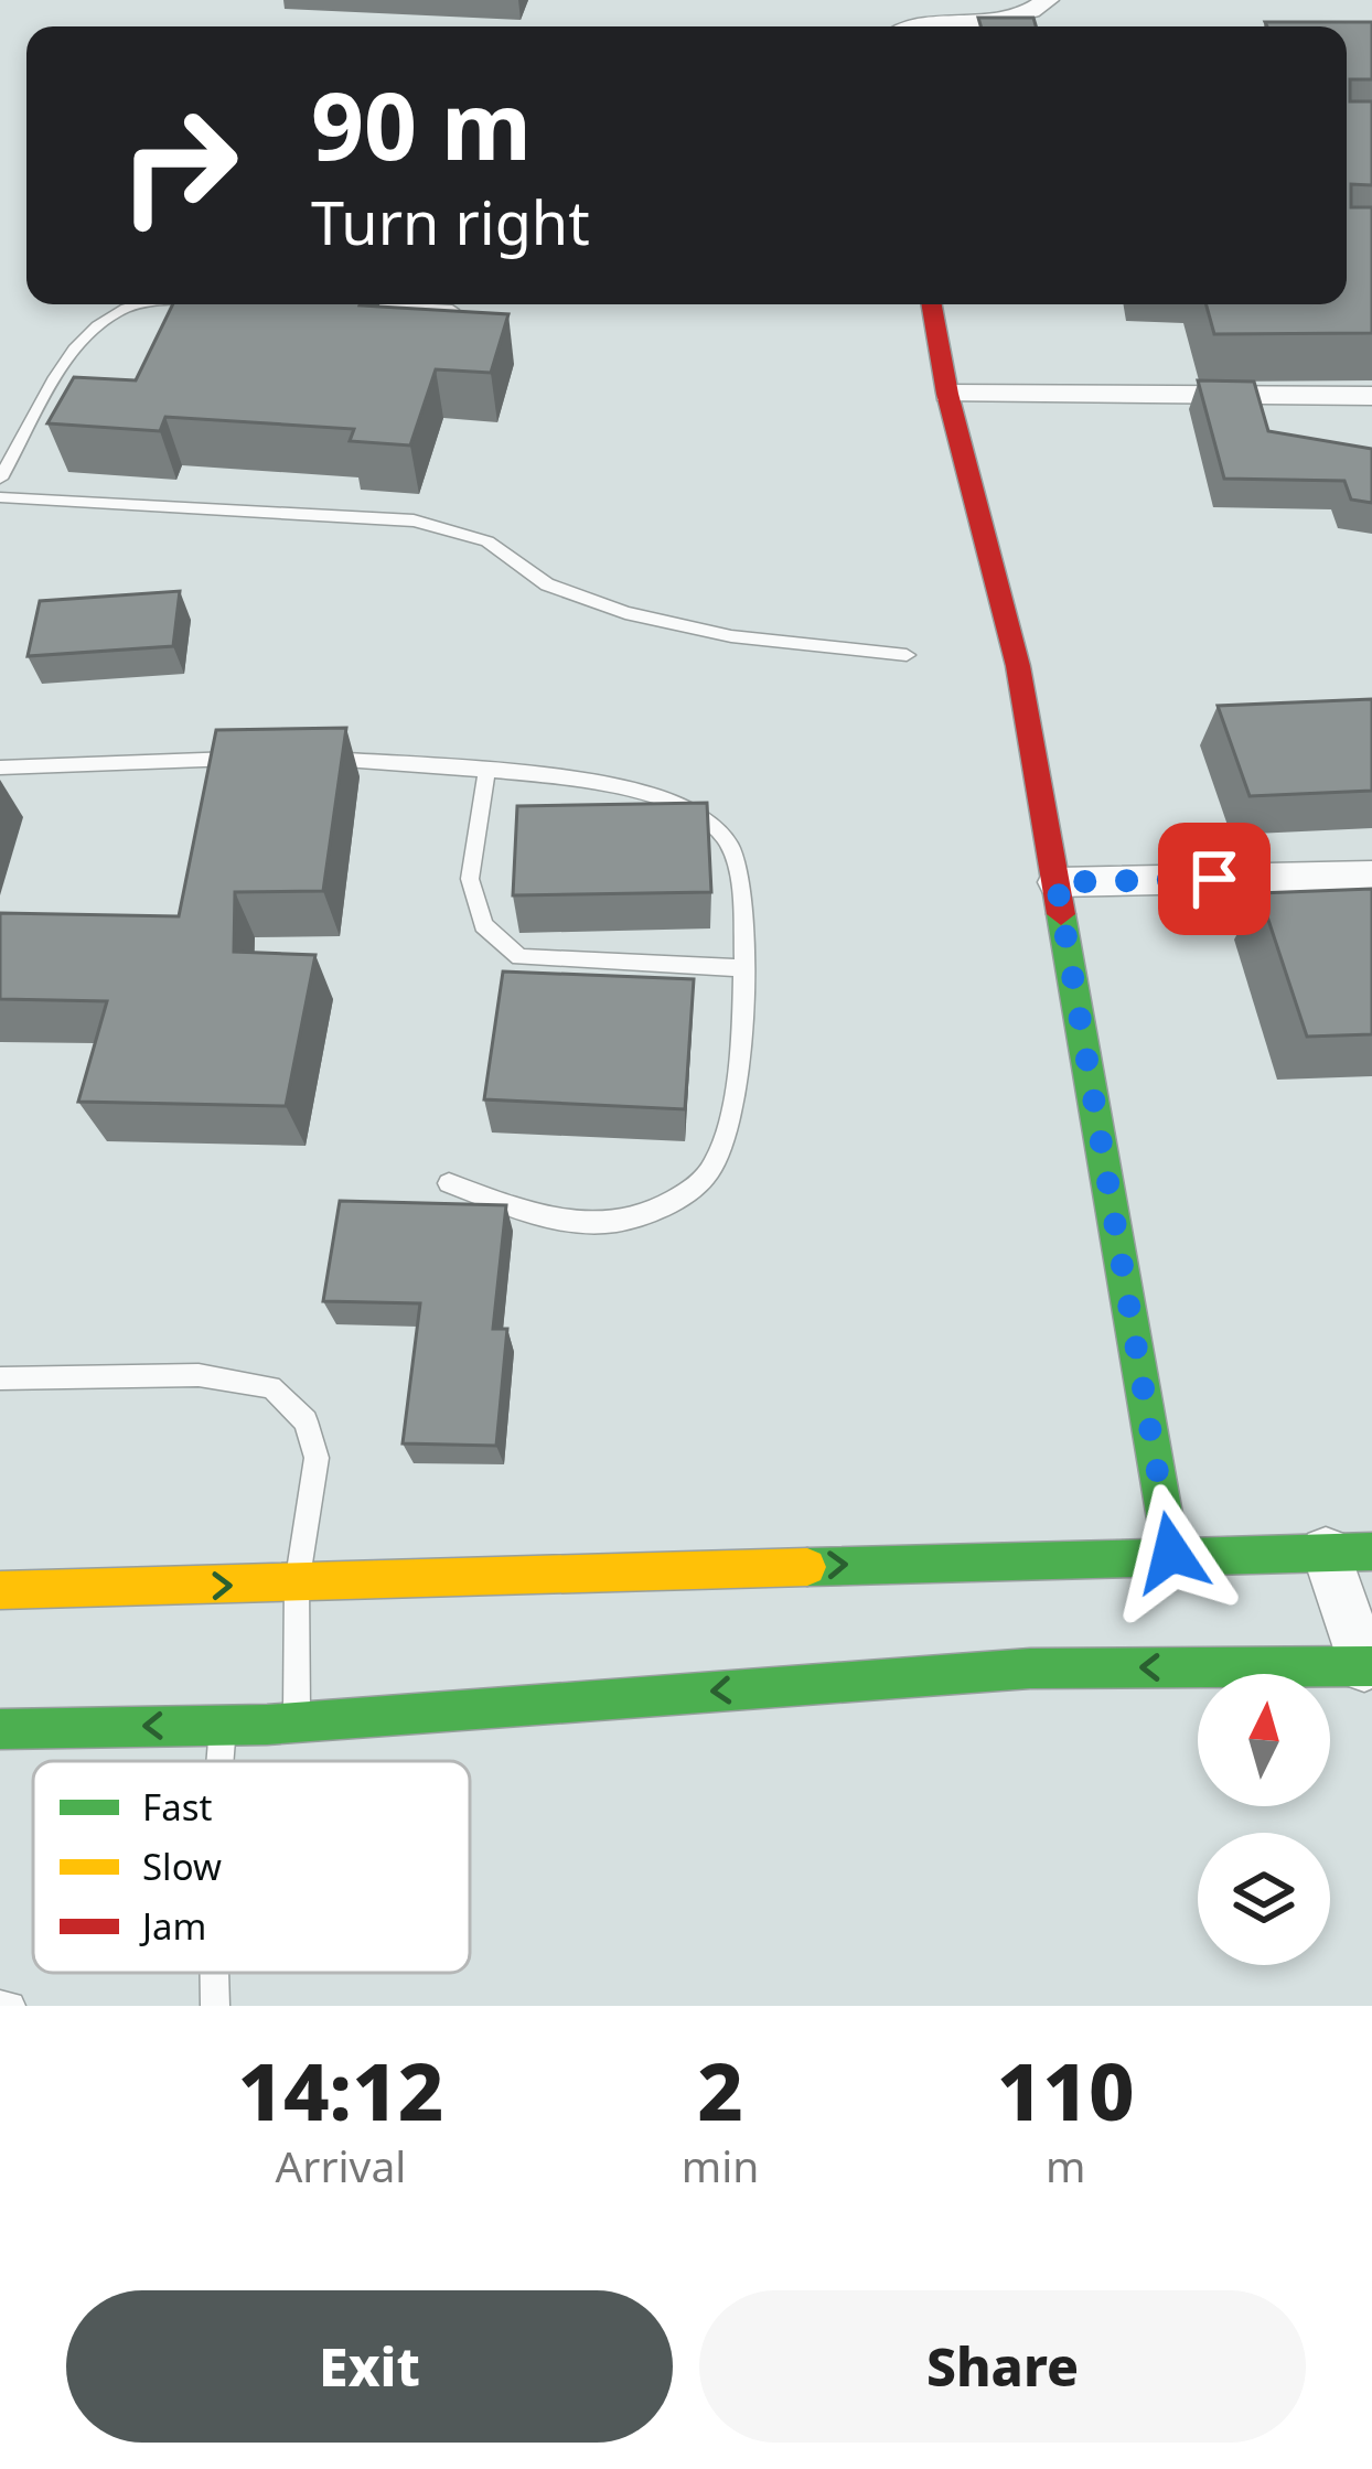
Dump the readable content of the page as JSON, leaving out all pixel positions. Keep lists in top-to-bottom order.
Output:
{
  "legend": ["Fast", "Slow", "Jam"],
  "north": "top",
  "page": {
    "turn": ["90 m", "Turn right"],
    "eta": [
      "14:12",
      "Arrival",
      "2",
      "min",
      "110",
      "m"
    ],
    "buttons": ["Exit", "Share"]
  }
}
